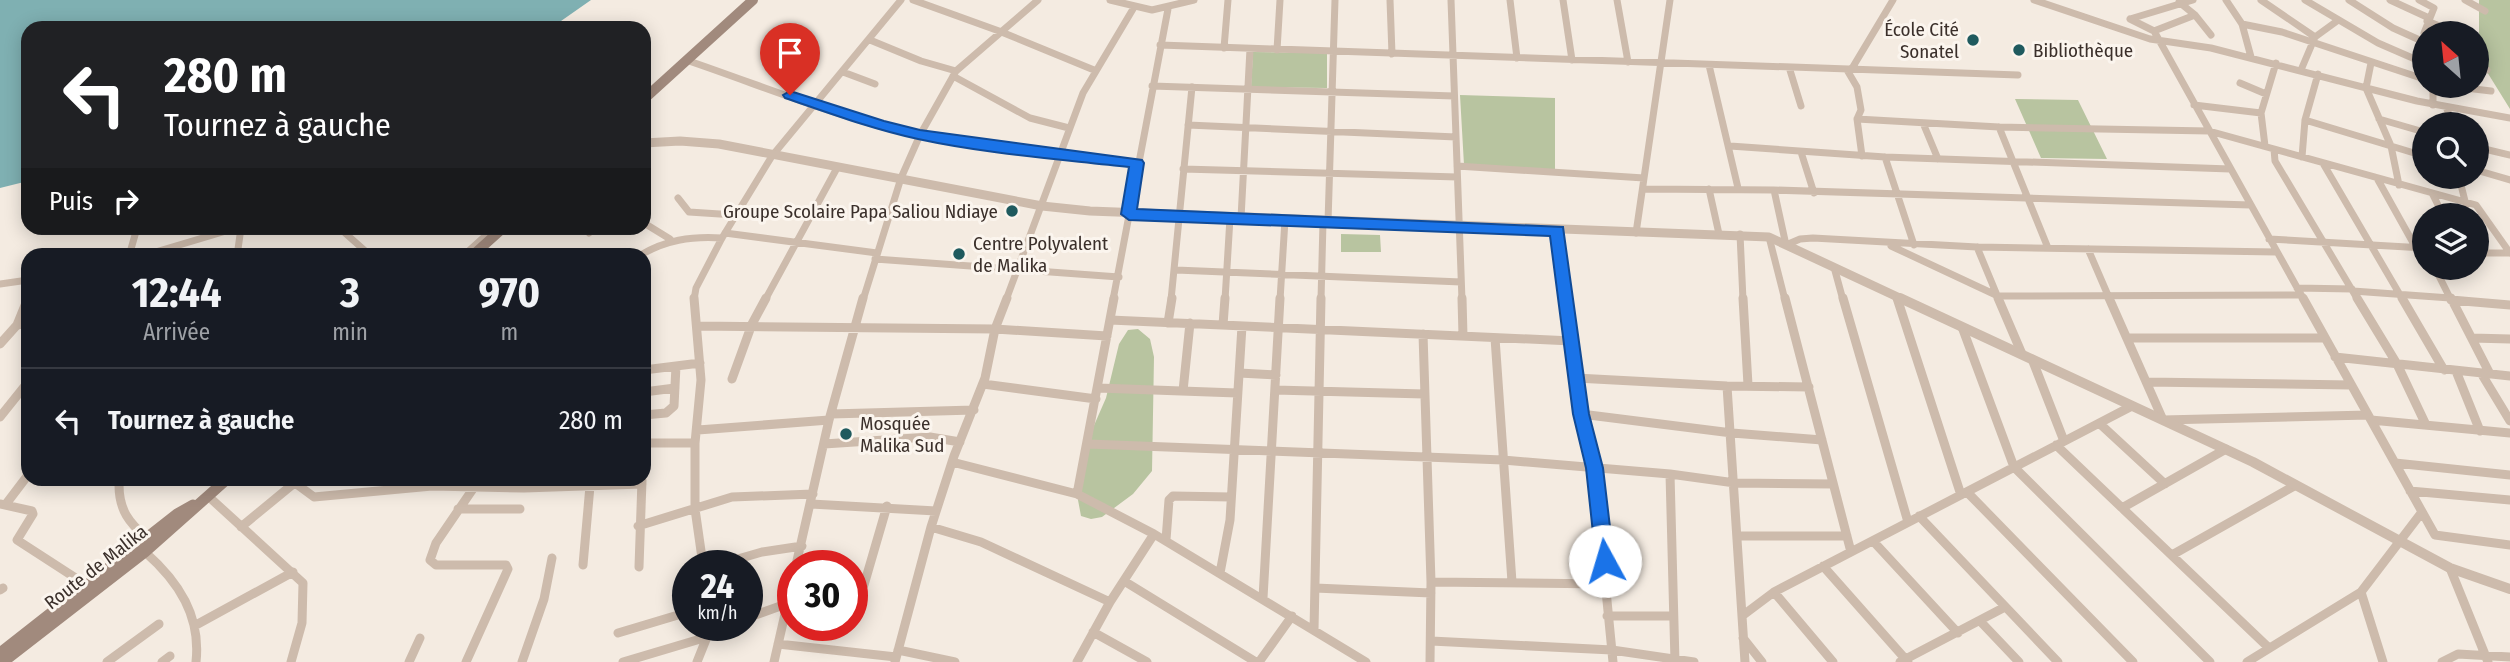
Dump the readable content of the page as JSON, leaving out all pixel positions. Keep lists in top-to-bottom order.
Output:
{
  "streets": {
    "main road": ["Route de Malika"]
  },
  "places": [
    "École Cité Sonatel",
    "Bibliothèque",
    "Groupe Scolaire Papa Saliou Ndiaye",
    "Centre Polyvalent de Malika",
    "Mosquée Malika Sud"
  ],
  "north": "top left",
  "page": {
    "turn": ["280 m", "Tournez à gauche"],
    "then": "Puis",
    "eta": [
      "12:44",
      "Arrivée",
      "3",
      "min",
      "970",
      "m"
    ],
    "list": [
      {
        "name": "Tournez à gauche",
        "value": "280 m"
      }
    ],
    "speed": "24 km/h",
    "limit": "30"
  }
}
